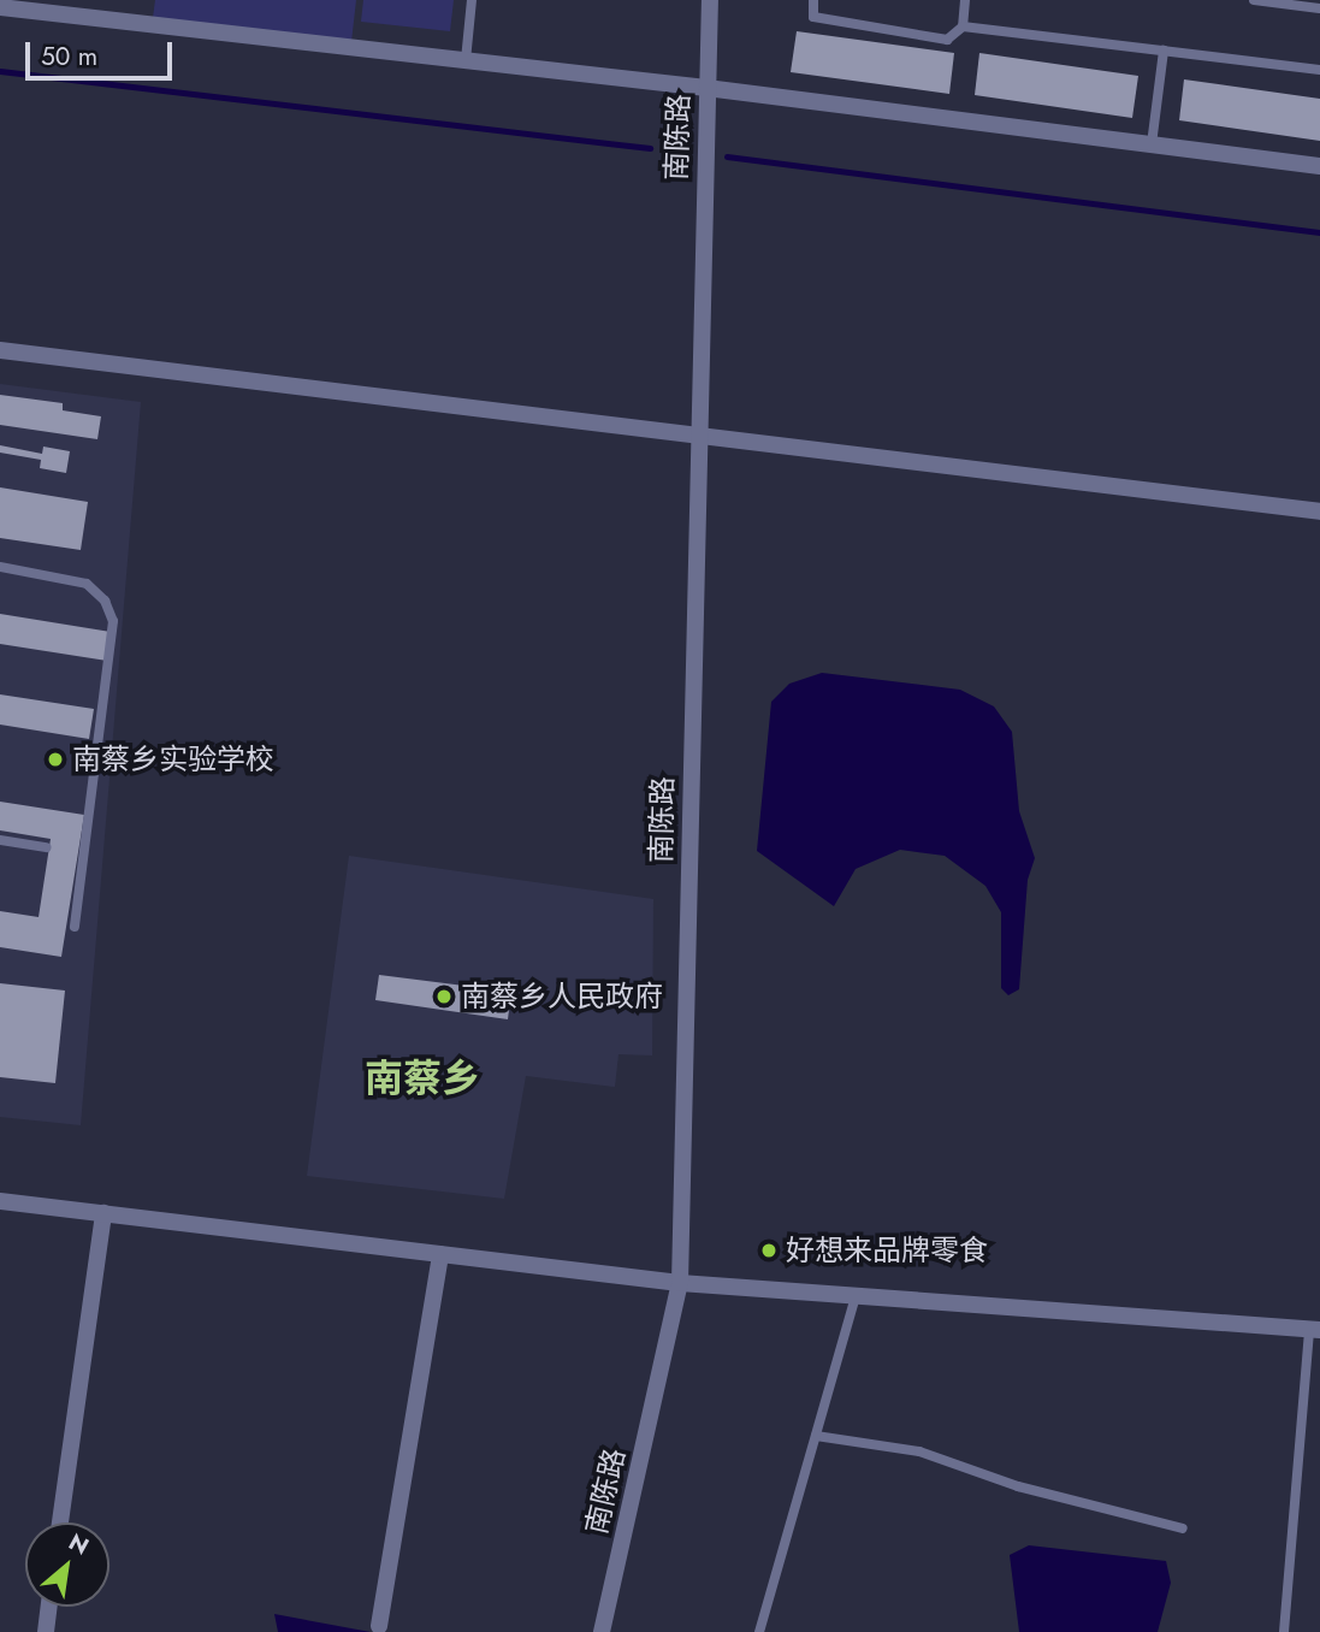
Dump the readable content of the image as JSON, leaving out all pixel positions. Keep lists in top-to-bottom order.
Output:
{
  "streets": {
    "street": ["南陈路"]
  },
  "districts": ["南蔡乡"],
  "places": ["南蔡乡实验学校", "南蔡乡人民政府", "好想来品牌零食"],
  "scale_bar": "50 m",
  "north": "top right"
}
